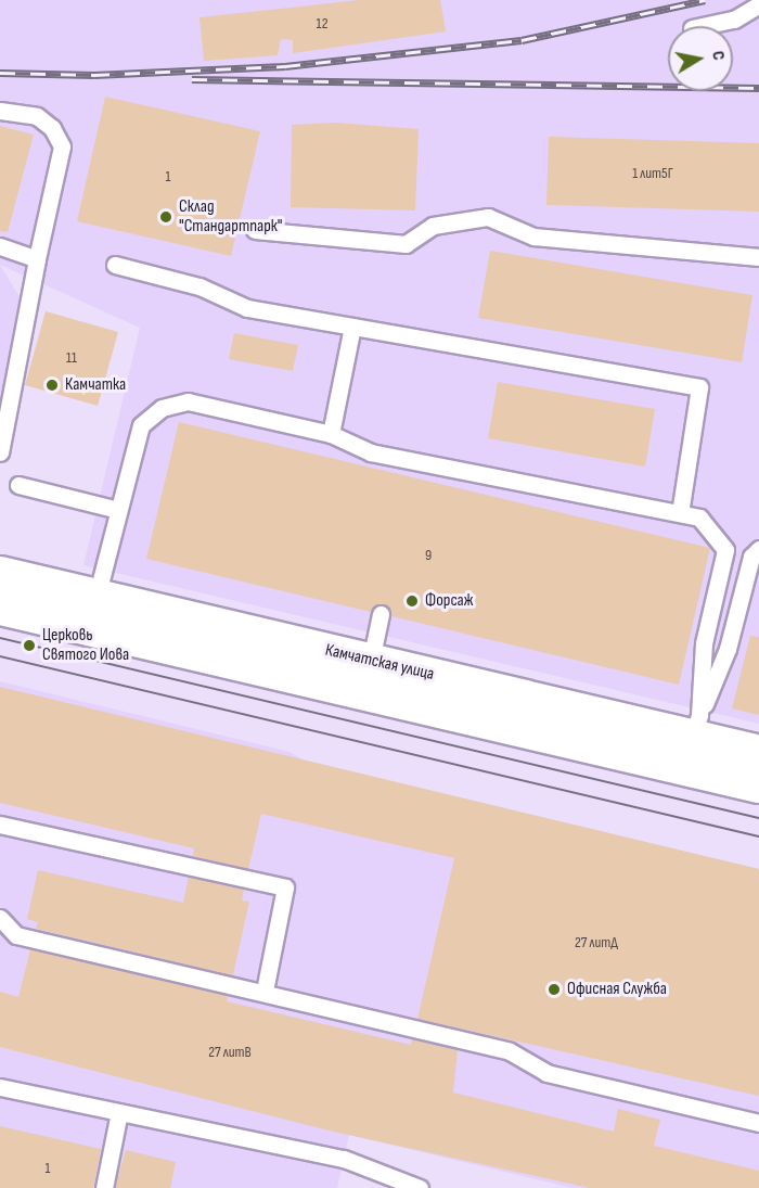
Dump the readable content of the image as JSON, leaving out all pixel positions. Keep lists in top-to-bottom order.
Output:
{
  "streets": {
    "main road": ["Камчатская улица"]
  },
  "places": [
    "Склад \"Стандартпарк\"",
    "Камчатка",
    "Форсаж",
    "Церковь Святого Иова",
    "Офисная Служба"
  ],
  "house_numbers": [
    "12",
    "1 лит5Г",
    "1",
    "11",
    "9",
    "27 литД",
    "27 литВ",
    "1"
  ],
  "north": "right"
}
